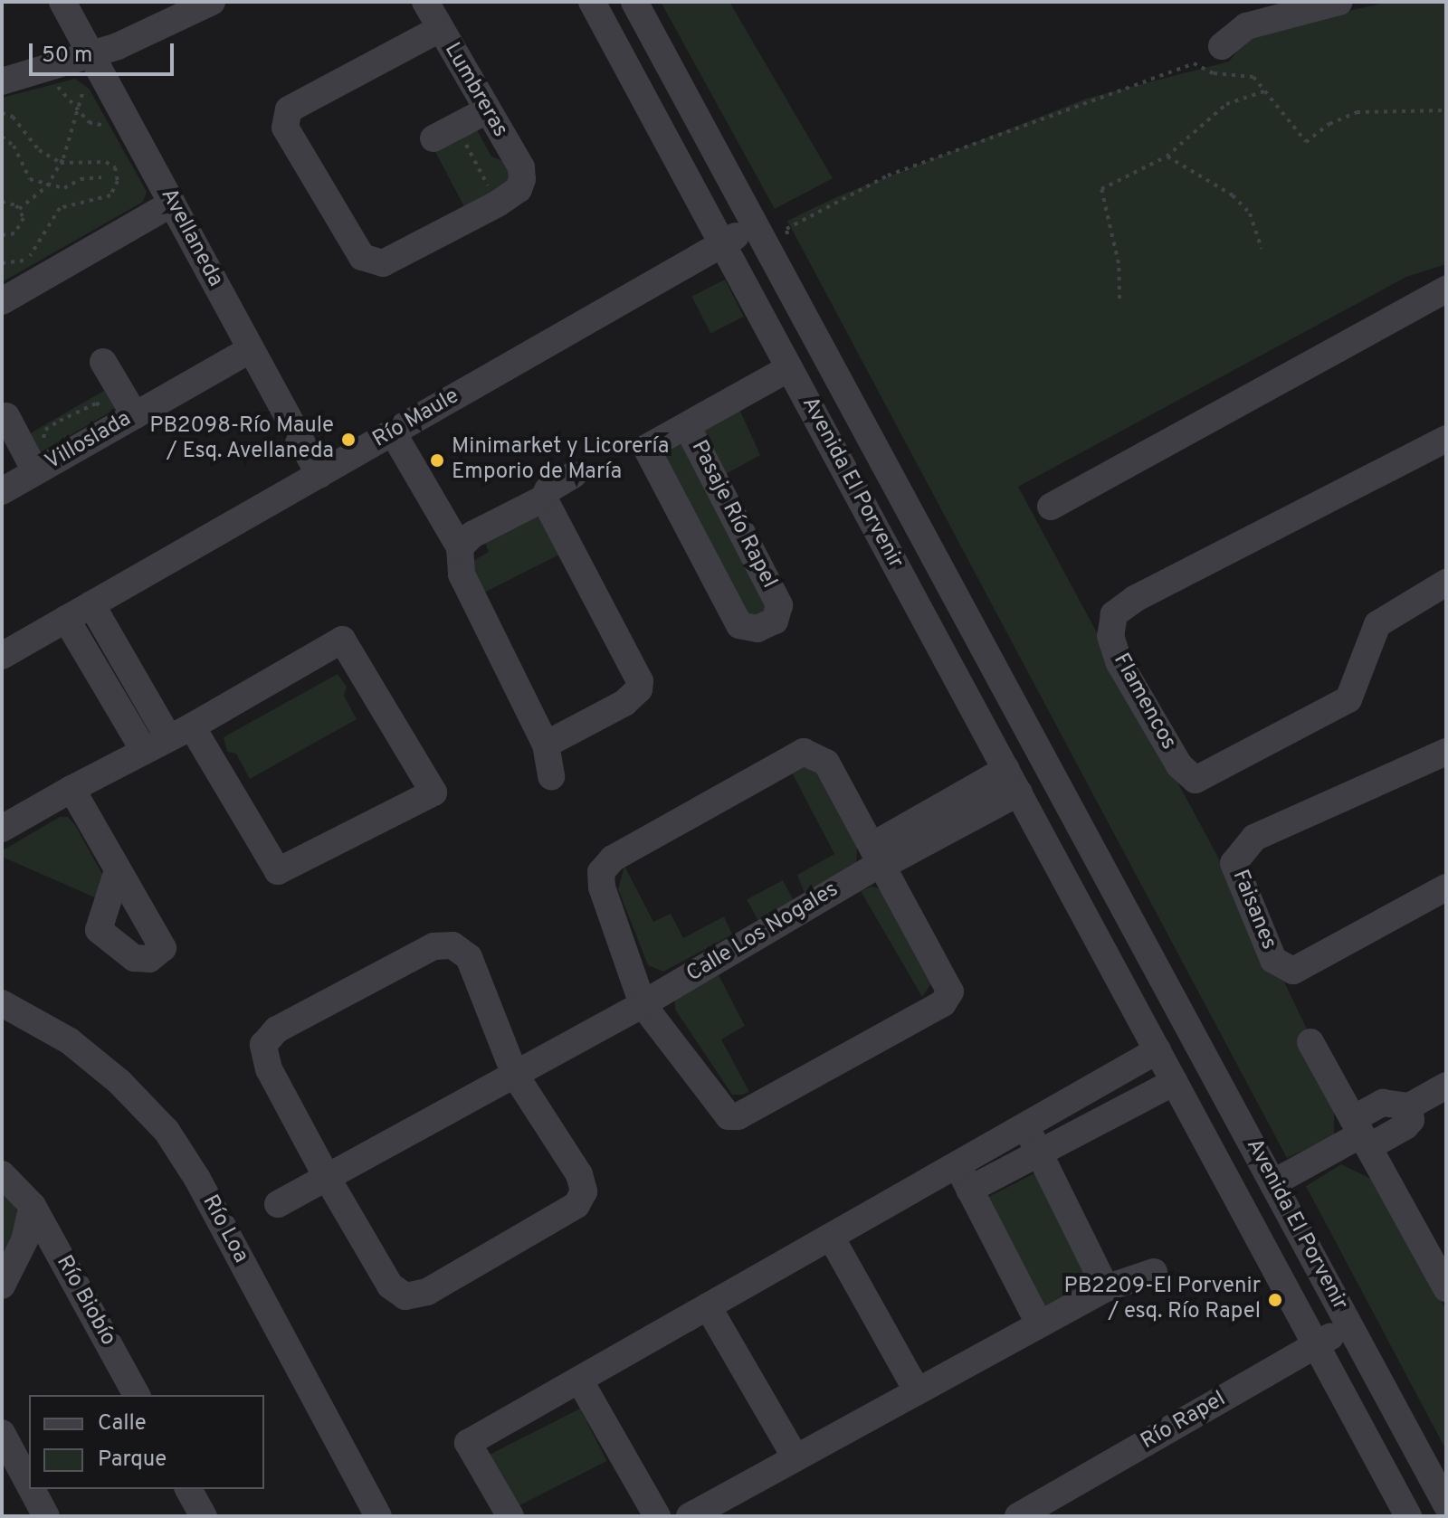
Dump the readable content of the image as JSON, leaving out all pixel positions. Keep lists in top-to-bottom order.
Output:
{
  "streets": {
    "street": [
      "Lumbreras",
      "Avellaneda",
      "Río Maule",
      "Villoslada",
      "Avenida El Porvenir",
      "Pasaje Río Rapel",
      "Flamencos",
      "Faisanes",
      "Calle Los Nogales",
      "Río Loa",
      "Río Biobío",
      "Río Rapel"
    ]
  },
  "crossings": [
    ["Avellaneda", "Río Maule"],
    ["Avellaneda", "Villoslada"],
    ["Río Maule", "Avenida El Porvenir"],
    ["Avenida El Porvenir", "Calle Los Nogales"],
    ["Avenida El Porvenir", "Río Rapel"]
  ],
  "places": ["PB2098-Río Maule / Esq. Avellaneda", "Minimarket y Licorería Emporio de María", "PB2209-El Porvenir / esq. Río Rapel"],
  "legend": ["Calle", "Parque"],
  "scale_bar": "50 m"
}
